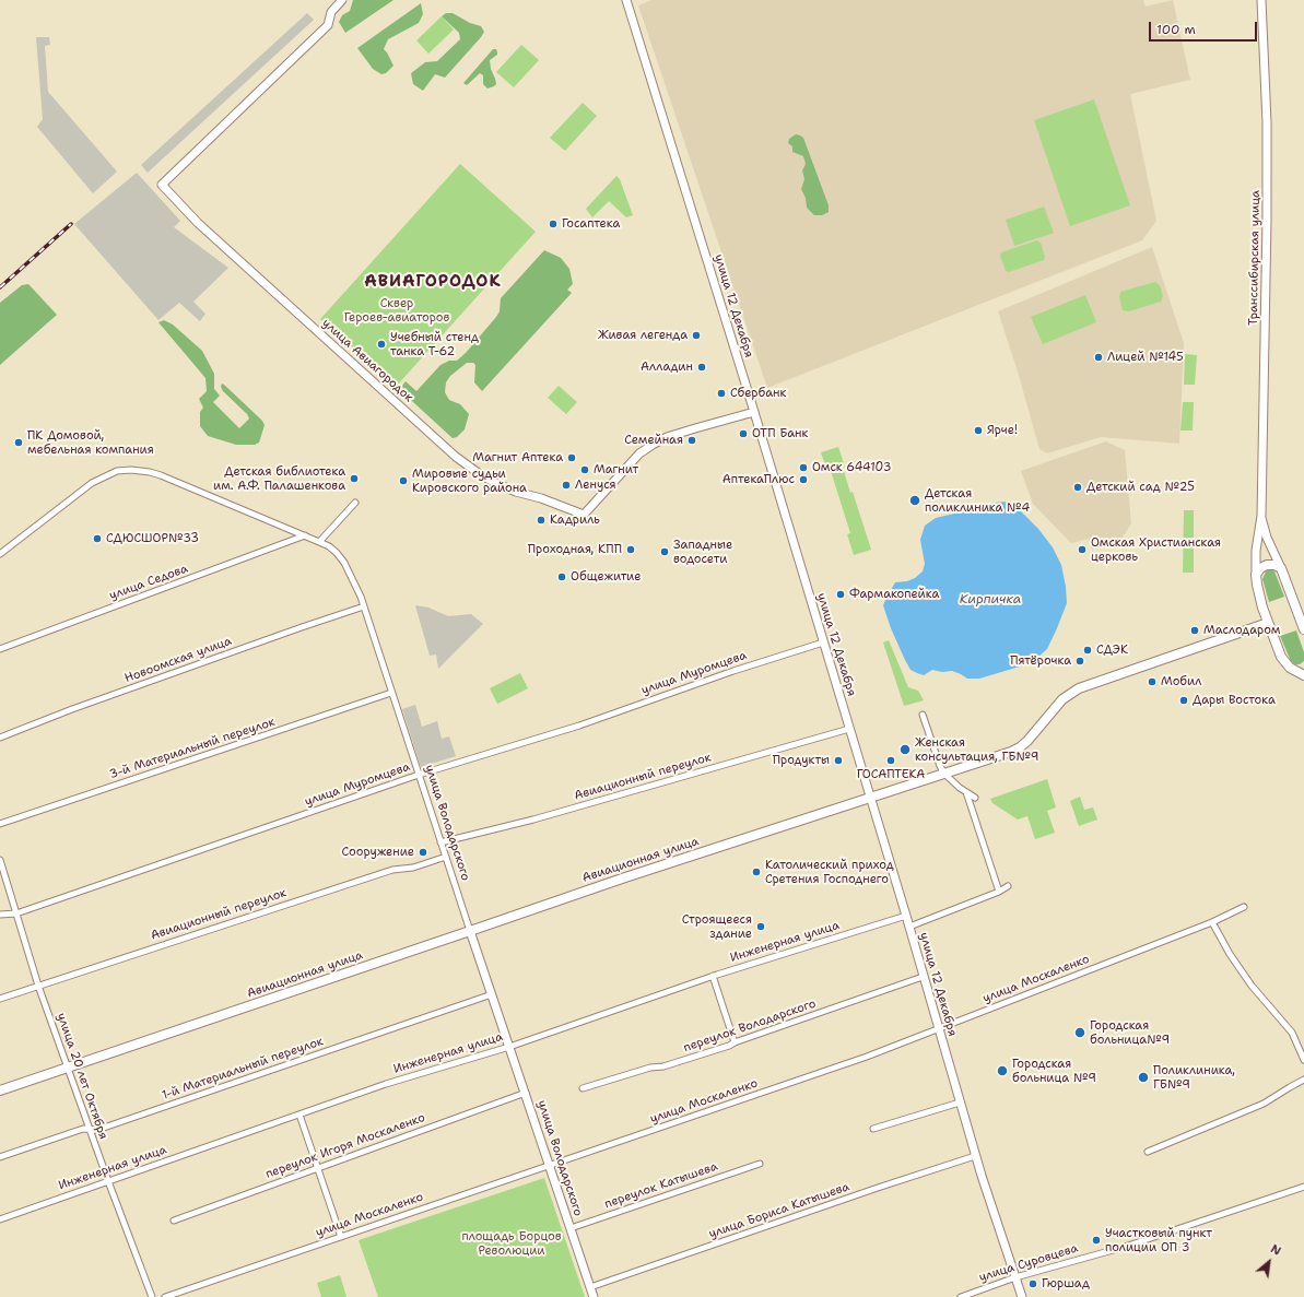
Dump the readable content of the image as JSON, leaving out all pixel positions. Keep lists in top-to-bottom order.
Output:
{
  "streets": {
    "main road": [
      "Транссибирская улица",
      "улица 12 Декабря",
      "улица Авиагородок",
      "улица Володарского",
      "Авиационная улица"
    ],
    "street": [
      "улица Седова",
      "Новоомская улица",
      "улица Муромцева",
      "3-й Материальный переулок",
      "Авиационный переулок",
      "Инженерная улица",
      "улица Москаленко",
      "переулок Володарского",
      "1-й Материальный переулок",
      "улица 20 лет Октября",
      "переулок Игоря Москаленко",
      "переулок Катышева",
      "улица Бориса Катышева",
      "улица Суровцева"
    ]
  },
  "crossings": [
    ["улица 12 Декабря", "улица Авиагородок"],
    ["улица 12 Декабря", "улица Муромцева"],
    ["улица 12 Декабря", "Авиационный переулок"],
    ["улица 12 Декабря", "Авиационная улица"],
    ["улица 12 Декабря", "Инженерная улица"],
    ["улица 12 Декабря", "улица Москаленко"],
    ["улица 12 Декабря", "переулок Володарского"],
    ["улица 12 Декабря", "улица Бориса Катышева"],
    ["улица 12 Декабря", "улица Суровцева"],
    ["улица Седова", "улица Володарского"],
    ["Новоомская улица", "улица Володарского"],
    ["улица Муромцева", "улица Володарского"],
    ["улица Муромцева", "улица 20 лет Октября"],
    ["3-й Материальный переулок", "улица Володарского"],
    ["Авиационный переулок", "улица Володарского"],
    ["Авиационный переулок", "улица 20 лет Октября"],
    ["улица Володарского", "Авиационная улица"],
    ["улица Володарского", "Инженерная улица"],
    ["улица Володарского", "улица Москаленко"],
    ["улица Володарского", "1-й Материальный переулок"],
    ["улица Володарского", "переулок Игоря Москаленко"],
    ["улица Володарского", "переулок Катышева"],
    ["улица Володарского", "улица Бориса Катышева"],
    ["Авиационная улица", "улица 20 лет Октября"],
    ["Инженерная улица", "улица 20 лет Октября"],
    ["1-й Материальный переулок", "улица 20 лет Октября"]
  ],
  "districts": ["АВИАГОРОДОК"],
  "water": ["Кирпичка"],
  "parks": ["Сквер Героев-авиаторов", "площадь Борцов Революции"],
  "places": [
    "Госаптека",
    "Живая легенда",
    "Учебный стенд танка Т-62",
    "Лицей №145",
    "Алладин",
    "Сбербанк",
    "Ярче!",
    "ОТП Банк",
    "Семейная",
    "ПК Домовой, мебельная компания",
    "Магнит Аптека",
    "Омск 644103",
    "Магнит",
    "Детская библиотека им. А.Ф. Палашенкова",
    "АптекаПлюс",
    "Мировые судьи Кировского района",
    "Ленуся",
    "Детский сад №25",
    "Детская поликлиника №4",
    "Кадриль",
    "СДЮСШОР№33",
    "Проходная, КПП",
    "Омская Христианская церковь",
    "Западные водосети",
    "Общежитие",
    "Фармакопейка",
    "Маслодаром",
    "СДЭК",
    "Пятёрочка",
    "Мобил",
    "Дары Востока",
    "Женская консультация, ГБ№9",
    "Продукты",
    "ГОСАПТЕКА",
    "Сооружение",
    "Католический приход Сретения Господнего",
    "Строящееся здание",
    "Городская больница№9",
    "Городская больница №9",
    "Поликлиника, ГБ№9",
    "Участковый пункт полиции ОП 3",
    "Гюршад"
  ],
  "scale_bar": "100 m",
  "north": "top right"
}
